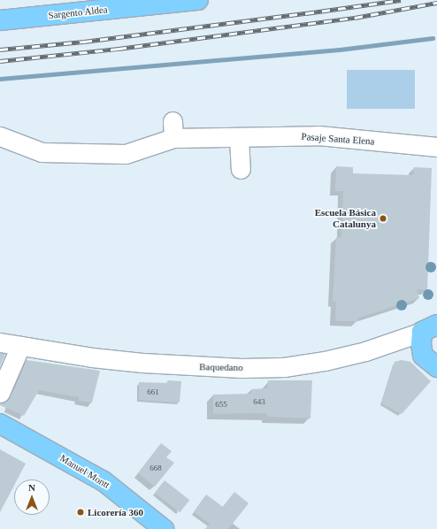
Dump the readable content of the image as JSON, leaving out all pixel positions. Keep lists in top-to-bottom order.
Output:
{
  "streets": {
    "main road": ["Sargento Aldea", "Manuel Montt"],
    "street": ["Pasaje Santa Elena", "Baquedano"]
  },
  "places": ["Escuela Básica Catalunya", "Licorería 360"],
  "house_numbers": [
    "661",
    "643",
    "655",
    "668"
  ],
  "north": "top"
}
